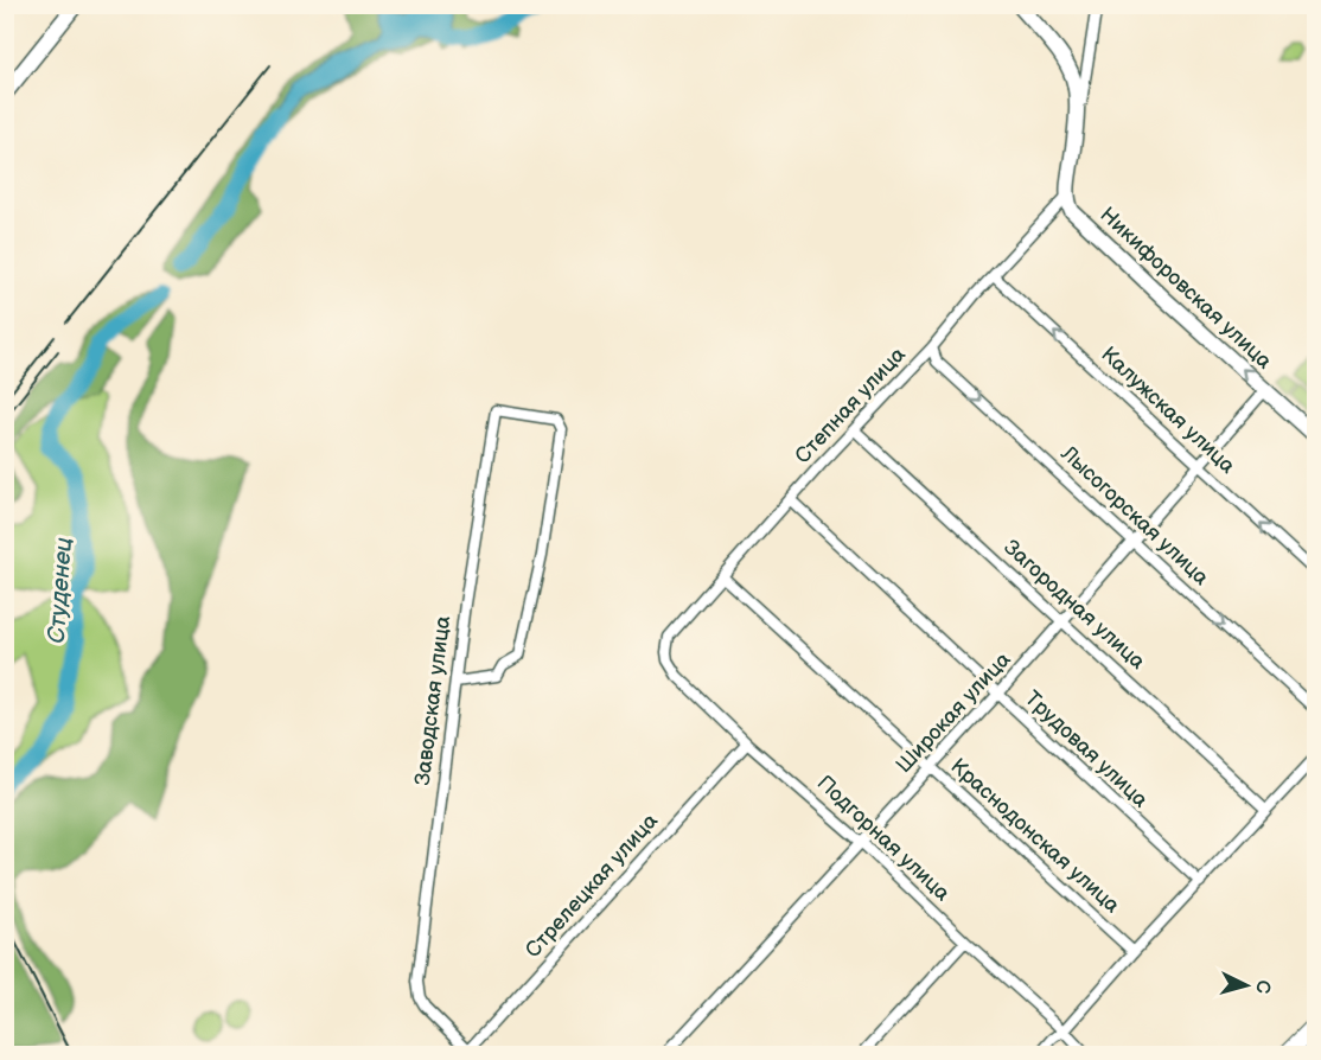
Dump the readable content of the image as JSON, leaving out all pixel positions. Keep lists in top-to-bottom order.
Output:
{
  "streets": {
    "main road": ["Никифоровская улица"],
    "street": [
      "Степная улица",
      "Калужская улица",
      "Лысогорская улица",
      "Загородная улица",
      "Заводская улица",
      "Широкая улица",
      "Трудовая улица",
      "Краснодонская улица",
      "Подгорная улица",
      "Стрелецкая улица"
    ]
  },
  "crossings": [
    ["Никифоровская улица", "Степная улица"],
    ["Никифоровская улица", "Широкая улица"],
    ["Степная улица", "Калужская улица"],
    ["Степная улица", "Лысогорская улица"],
    ["Степная улица", "Загородная улица"],
    ["Степная улица", "Трудовая улица"],
    ["Степная улица", "Краснодонская улица"],
    ["Степная улица", "Подгорная улица"],
    ["Калужская улица", "Широкая улица"],
    ["Лысогорская улица", "Широкая улица"],
    ["Загородная улица", "Широкая улица"],
    ["Заводская улица", "Стрелецкая улица"],
    ["Широкая улица", "Трудовая улица"],
    ["Широкая улица", "Краснодонская улица"],
    ["Широкая улица", "Подгорная улица"],
    ["Подгорная улица", "Стрелецкая улица"]
  ],
  "one_way": ["Никифоровская улица", "Калужская улица", "Лысогорская улица"],
  "water": ["Студенец"],
  "north": "right"
}
